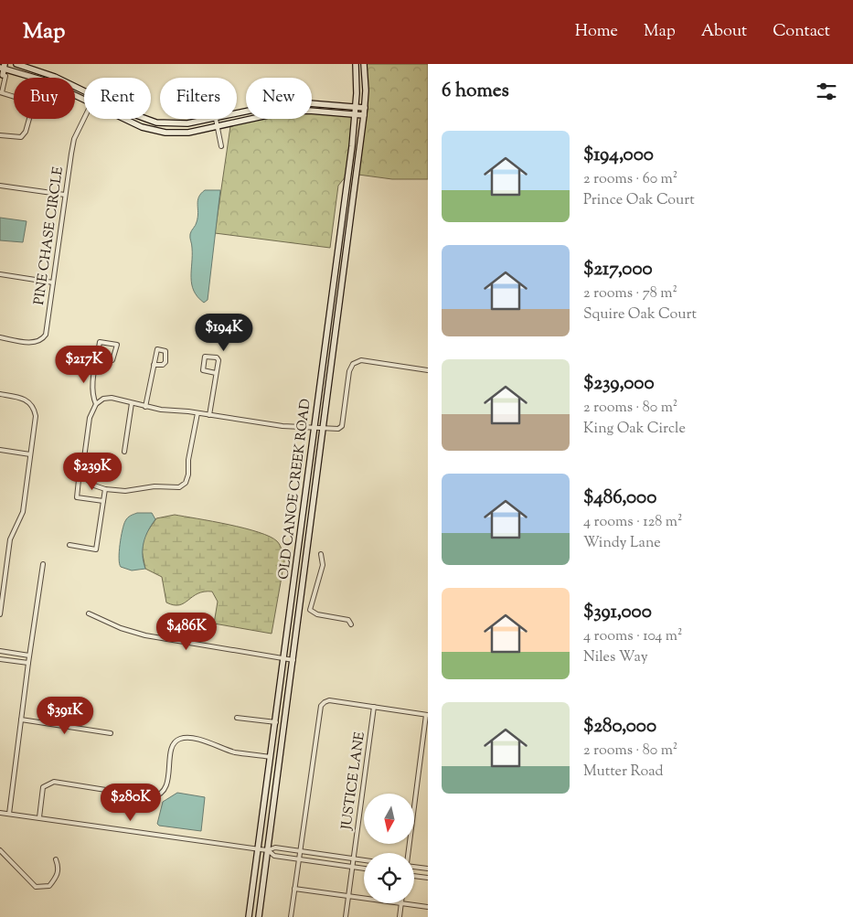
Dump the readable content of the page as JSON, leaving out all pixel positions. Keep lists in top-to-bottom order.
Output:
{
  "streets": {
    "main road": ["OLD CANOE CREEK ROAD"],
    "street": ["PINE CHASE CIRCLE", "JUSTICE LANE"]
  },
  "north": "bottom",
  "page": {
    "header": "Map",
    "nav": [
      "Home",
      "Map",
      "About",
      "Contact"
    ],
    "heading": "6 homes",
    "chip": [
      "Buy",
      "Rent",
      "Filters",
      "New"
    ],
    "list": [
      {
        "name": "$194,000",
        "note": "2 rooms · 60 m² · Prince Oak Court"
      },
      {
        "name": "$217,000",
        "note": "2 rooms · 78 m² · Squire Oak Court"
      },
      {
        "name": "$239,000",
        "note": "2 rooms · 80 m² · King Oak Circle"
      },
      {
        "name": "$486,000",
        "note": "4 rooms · 128 m² · Windy Lane"
      },
      {
        "name": "$391,000",
        "note": "4 rooms · 104 m² · Niles Way"
      },
      {
        "name": "$280,000",
        "note": "2 rooms · 80 m² · Mutter Road"
      }
    ],
    "price": [
      "$194K",
      "$217K",
      "$239K",
      "$486K",
      "$391K",
      "$280K"
    ]
  }
}
